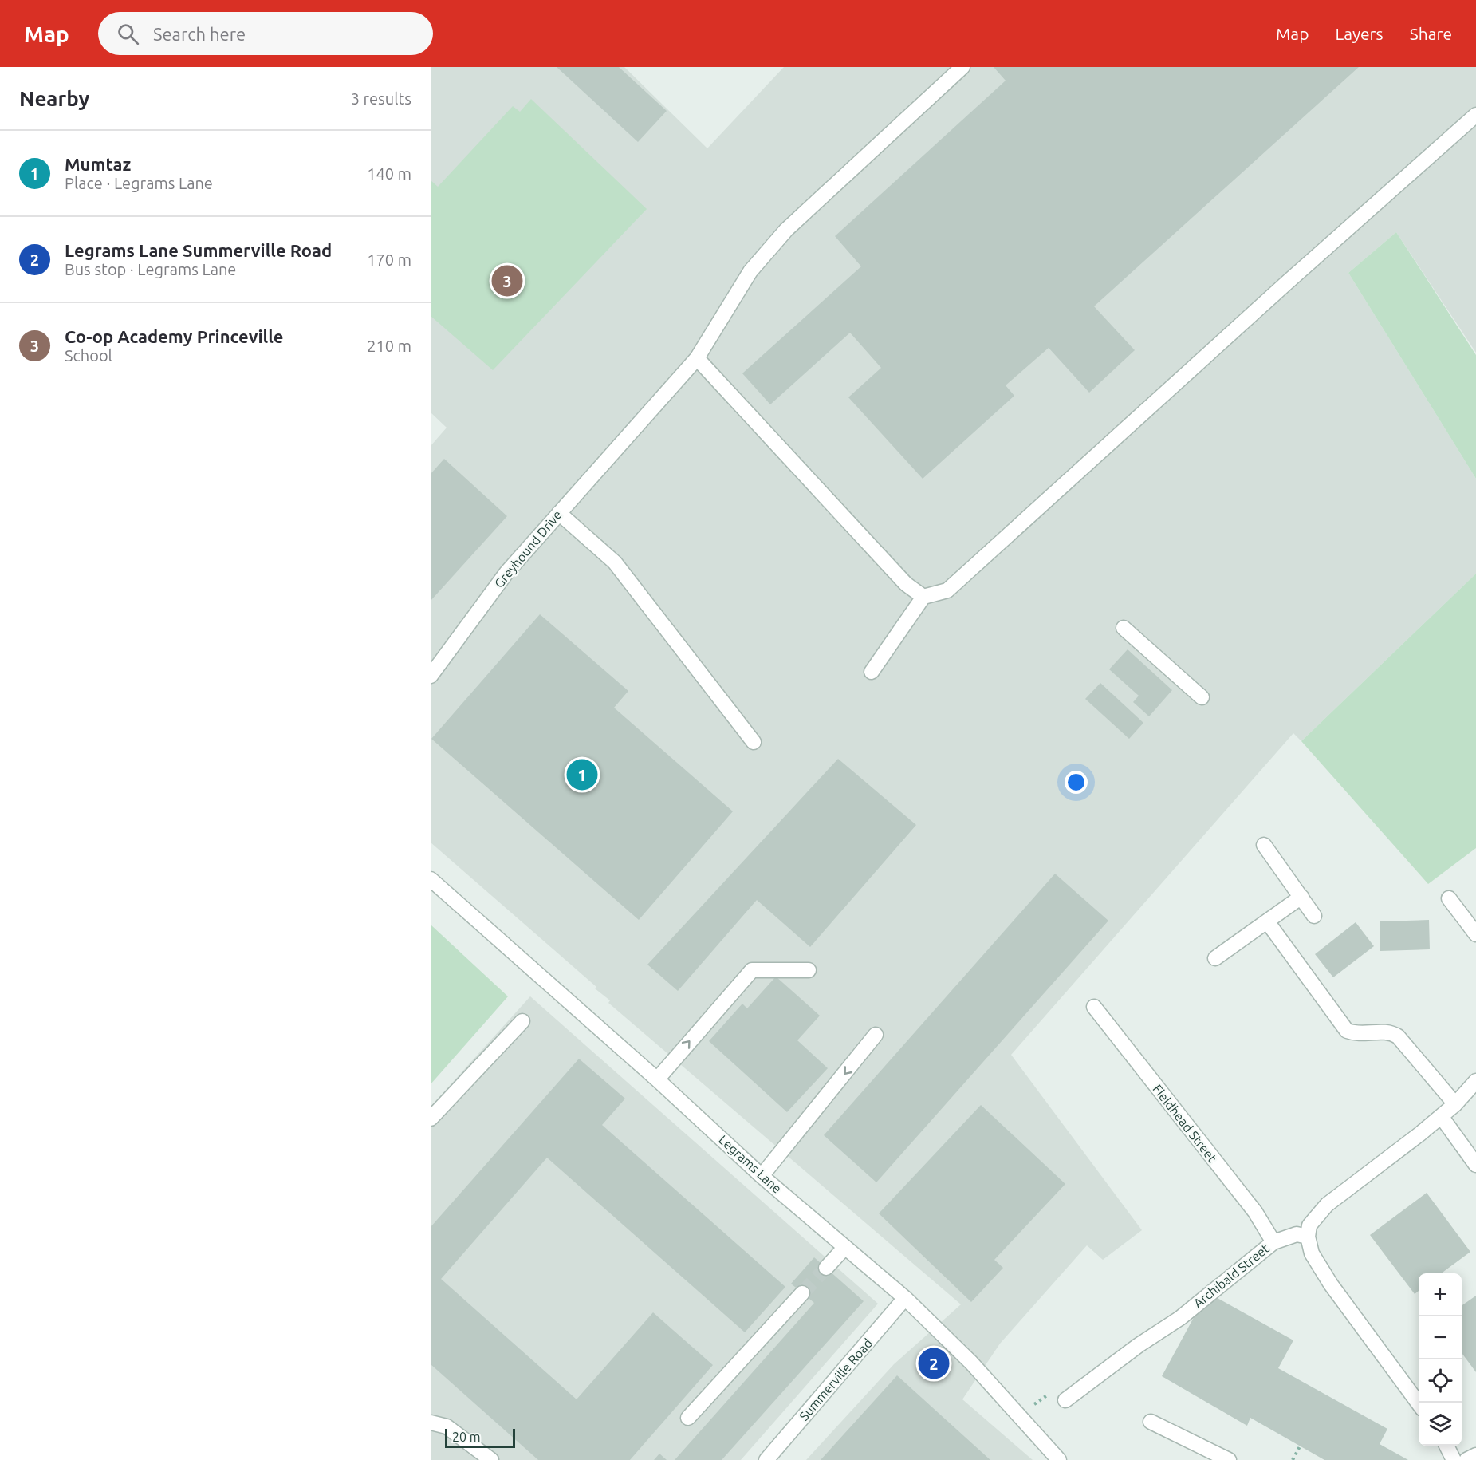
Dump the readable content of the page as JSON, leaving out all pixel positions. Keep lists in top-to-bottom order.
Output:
{
  "streets": {
    "street": [
      "Greyhound Drive",
      "Fieldhead Street",
      "Legrams Lane",
      "Archibald Street",
      "Summerville Road"
    ]
  },
  "crossings": [
    ["Fieldhead Street", "Archibald Street"],
    ["Legrams Lane", "Summerville Road"]
  ],
  "scale_bar": "20 m",
  "page": {
    "header": "Map",
    "search": "Search here",
    "nav": ["Map", "Layers", "Share"],
    "heading": ["Nearby", "3 results"],
    "list": [
      {
        "mark": "1",
        "name": "Mumtaz",
        "note": "Place · Legrams Lane",
        "value": "140 m"
      },
      {
        "mark": "2",
        "name": "Legrams Lane Summerville Road",
        "note": "Bus stop · Legrams Lane",
        "value": "170 m"
      },
      {
        "mark": "3",
        "name": "Co-op Academy Princeville",
        "note": "School",
        "value": "210 m"
      }
    ],
    "pins": ["3", "1", "2"],
    "map_buttons": ["+", "−"],
    "scale": "20 m"
  }
}
